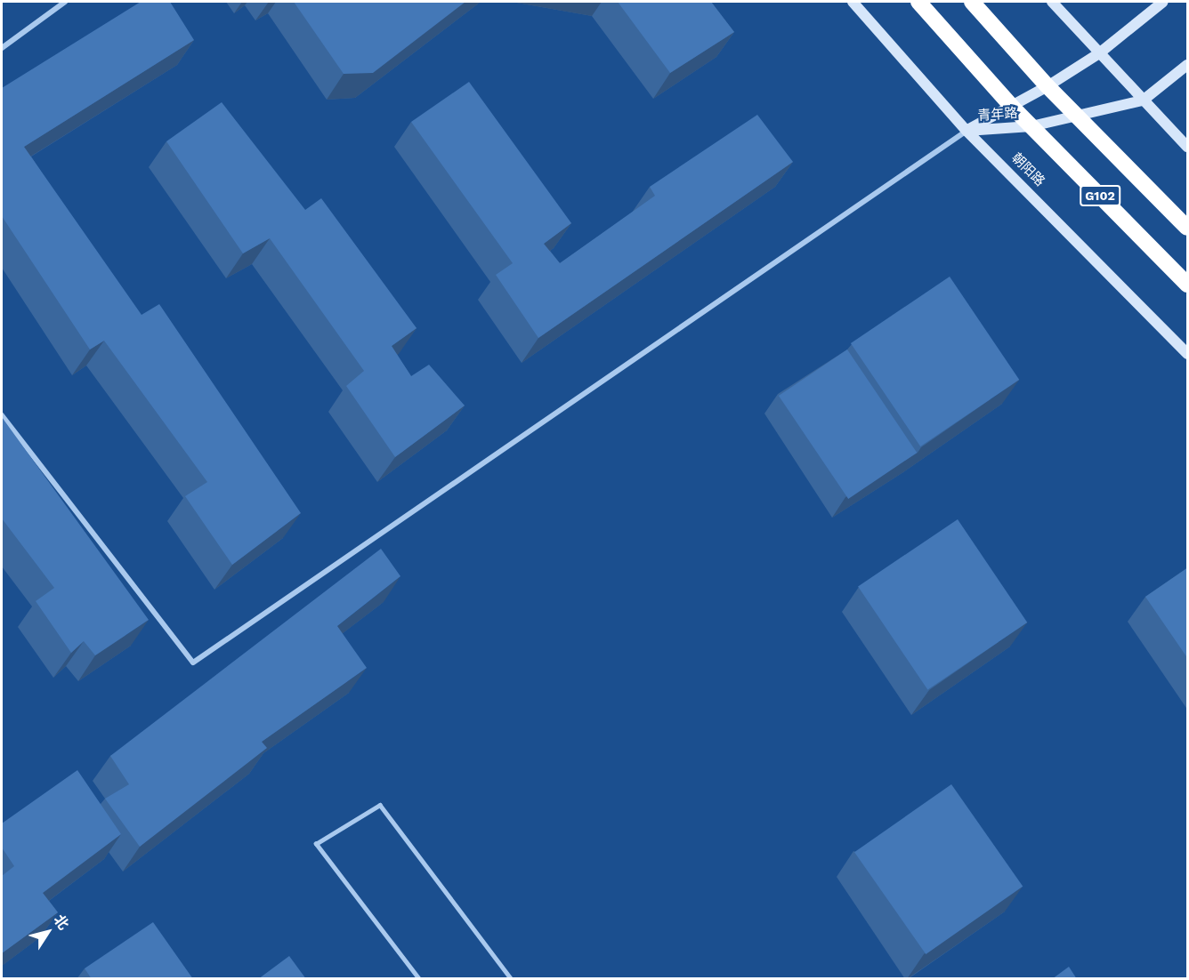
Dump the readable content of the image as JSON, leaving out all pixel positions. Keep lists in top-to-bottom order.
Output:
{
  "streets": {
    "highway": ["G102"],
    "street": ["青年路", "朝阳路"]
  },
  "crossings": [
    ["青年路", "朝阳路"],
    ["青年路", "G102"]
  ],
  "north": "top right"
}
